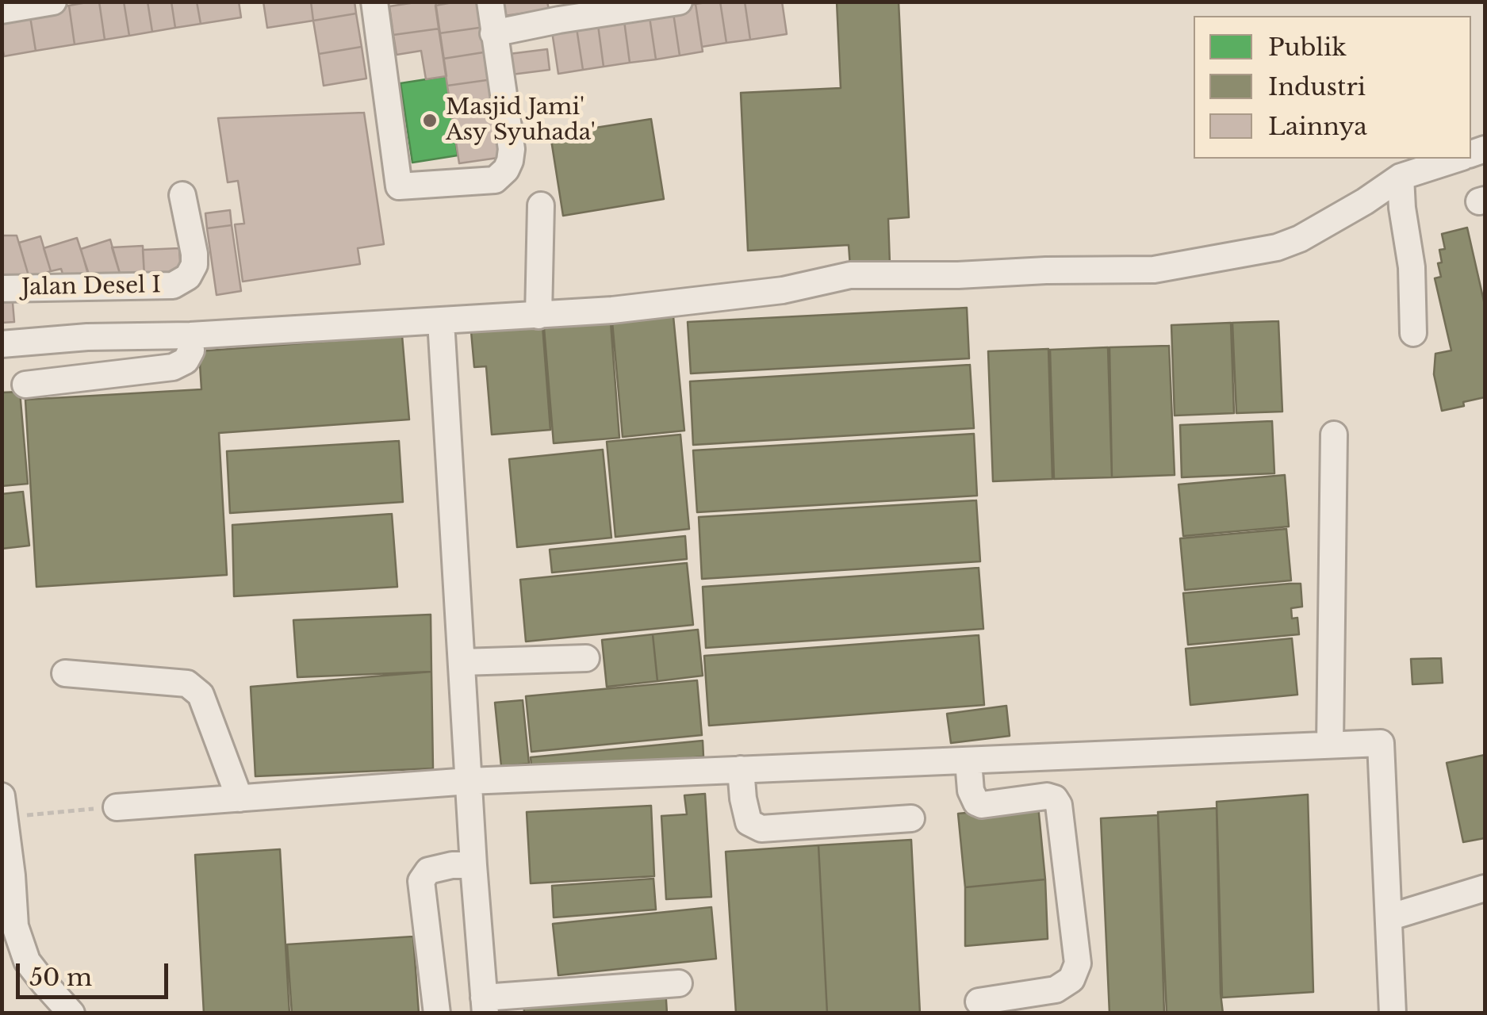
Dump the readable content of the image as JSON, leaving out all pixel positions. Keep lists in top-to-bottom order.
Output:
{
  "streets": {
    "street": ["Jalan Desel I"]
  },
  "places": ["Masjid Jami' Asy Syuhada'"],
  "legend": ["Publik", "Industri", "Lainnya"],
  "scale_bar": "50 m"
}
